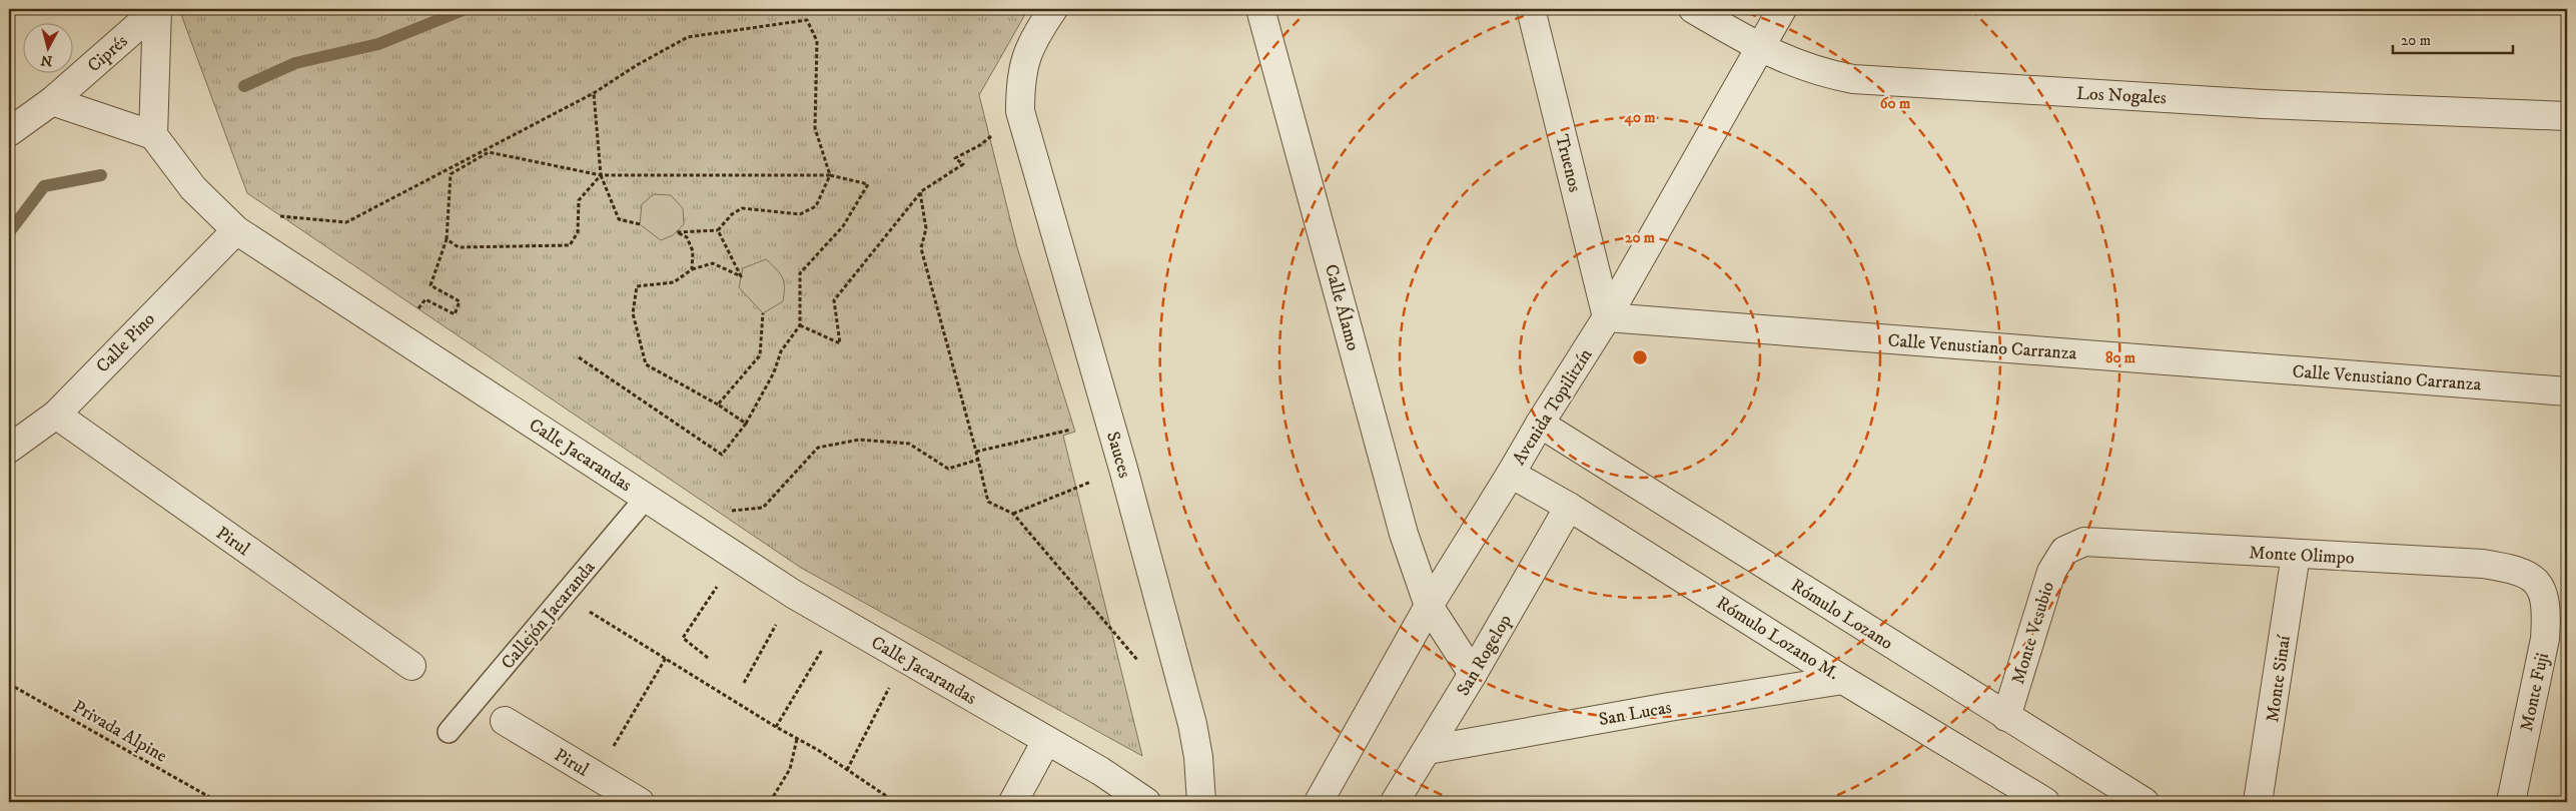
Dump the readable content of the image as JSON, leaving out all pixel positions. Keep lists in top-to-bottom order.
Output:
{
  "streets": {
    "street": [
      "Ciprés",
      "Los Nogales",
      "Truenos",
      "Calle Álamo",
      "Calle Pino",
      "Calle Venustiano Carranza",
      "Avenida Topilitzín",
      "Calle Jacarandas",
      "Sauces",
      "Pirul",
      "Monte Olimpo",
      "Rómulo Lozano",
      "Monte Vesubio",
      "Rómulo Lozano M.",
      "San Rogelop",
      "Monte Sinaí",
      "Monte Fuji",
      "San Lucas"
    ],
    "lane": ["Callejón Jacaranda"],
    "path": ["Privada Alpine"]
  },
  "crossings": [
    ["Los Nogales", "Avenida Topilitzín"],
    ["Truenos", "Calle Venustiano Carranza"],
    ["Truenos", "Avenida Topilitzín"],
    ["Calle Álamo", "Avenida Topilitzín"],
    ["Calle Álamo", "San Rogelop"],
    ["Calle Pino", "Calle Jacarandas"],
    ["Calle Pino", "Pirul"],
    ["Calle Venustiano Carranza", "Avenida Topilitzín"],
    ["Avenida Topilitzín", "Rómulo Lozano"],
    ["Avenida Topilitzín", "Rómulo Lozano M."],
    ["Calle Jacarandas", "Callejón Jacaranda"],
    ["Monte Olimpo", "Monte Vesubio"],
    ["Monte Olimpo", "Monte Sinaí"],
    ["Monte Olimpo", "Monte Fuji"],
    ["Rómulo Lozano", "Monte Vesubio"],
    ["Rómulo Lozano M.", "San Rogelop"],
    ["Rómulo Lozano M.", "San Lucas"],
    ["San Rogelop", "San Lucas"]
  ],
  "scale_bar": "20 m",
  "north": "bottom",
  "rings": [
    "60 m",
    "40 m",
    "20 m",
    "80 m"
  ]
}
